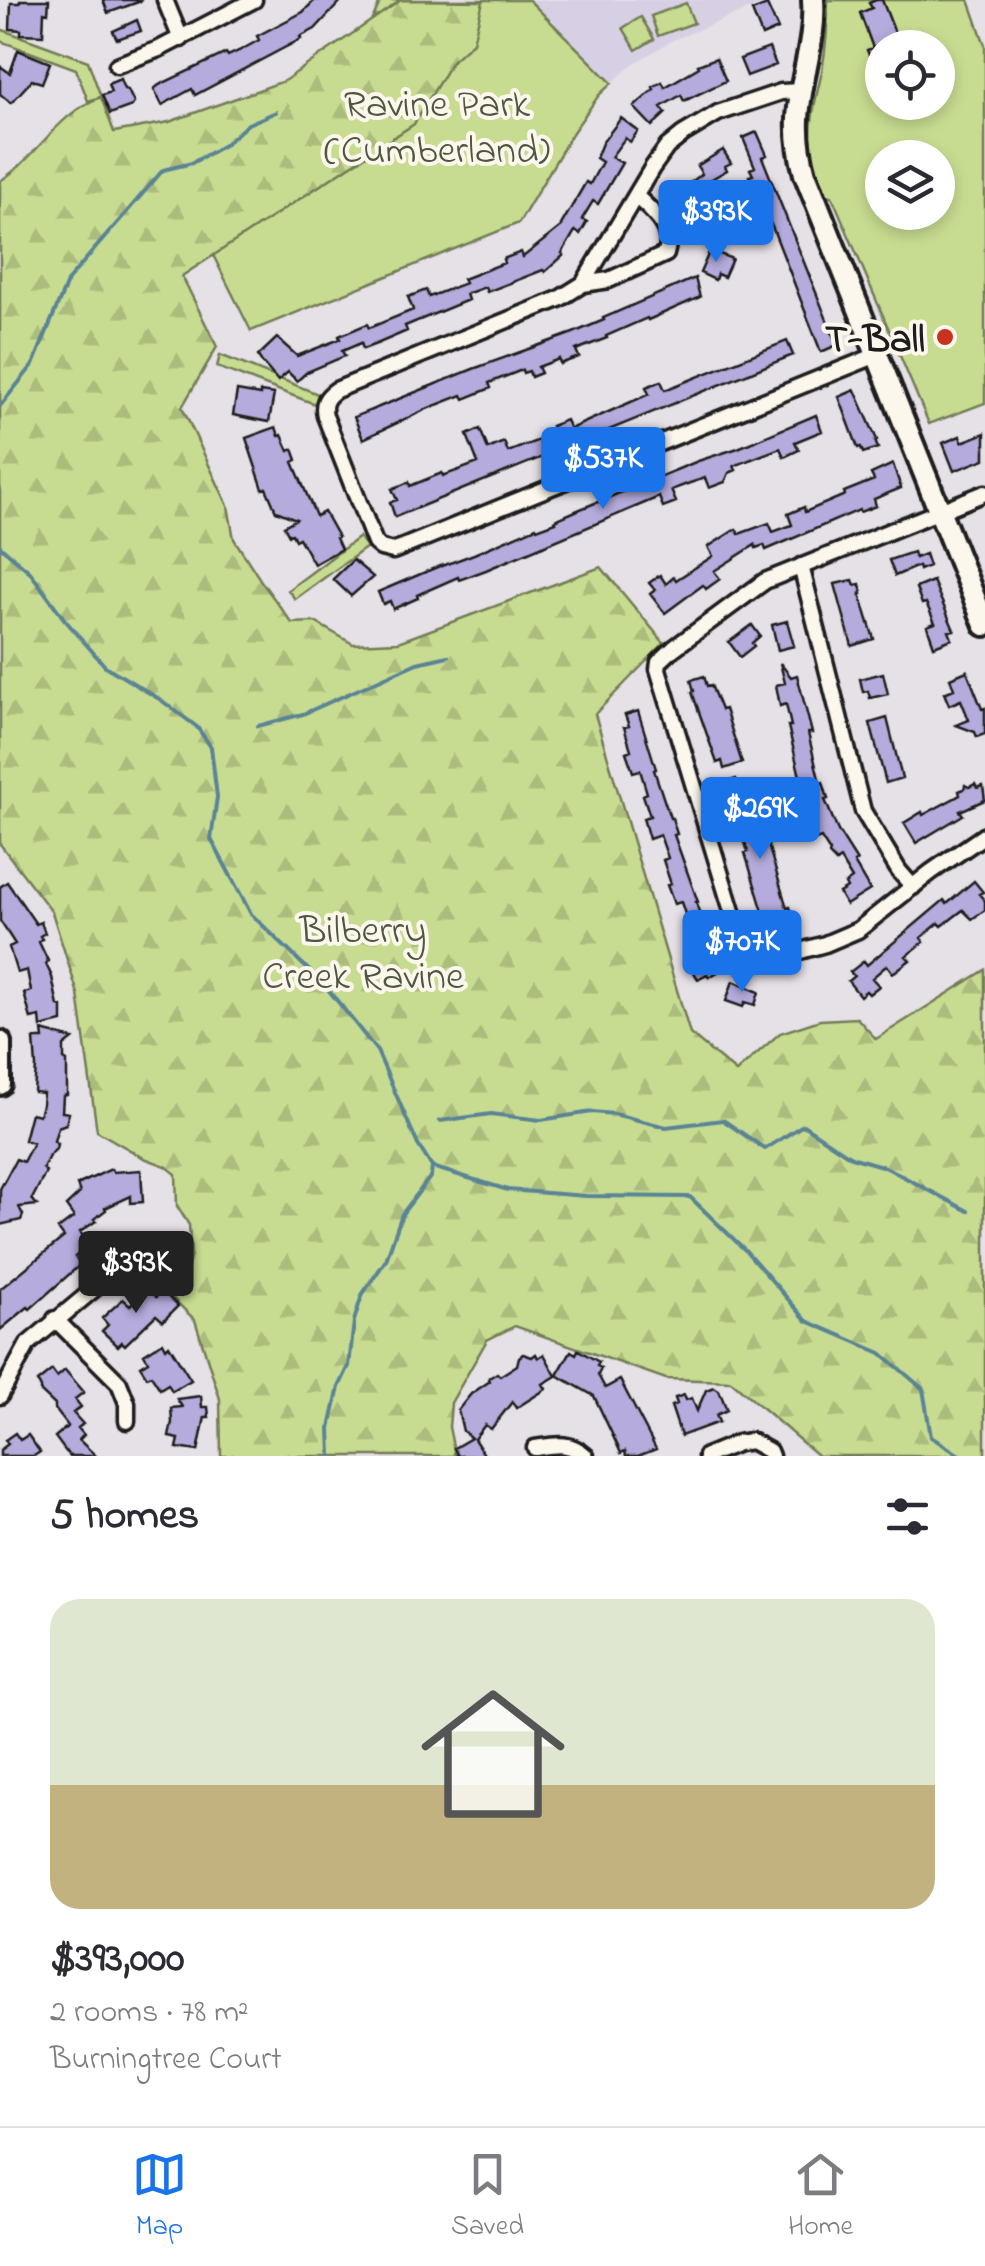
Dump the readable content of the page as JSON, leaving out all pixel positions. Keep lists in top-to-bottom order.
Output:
{
  "parks": ["Ravine Park (Cumberland)", "Bilberry Creek Ravine"],
  "places": ["T-Ball"],
  "page": {
    "price": [
      "$393K",
      "$537K",
      "$269K",
      "$707K",
      "$393K"
    ],
    "heading": "5 homes",
    "list": [
      {
        "name": "$393,000",
        "note": "2 rooms · 78 m² · Burningtree Court"
      }
    ],
    "tabs": ["Map", "Saved", "Home"]
  }
}
